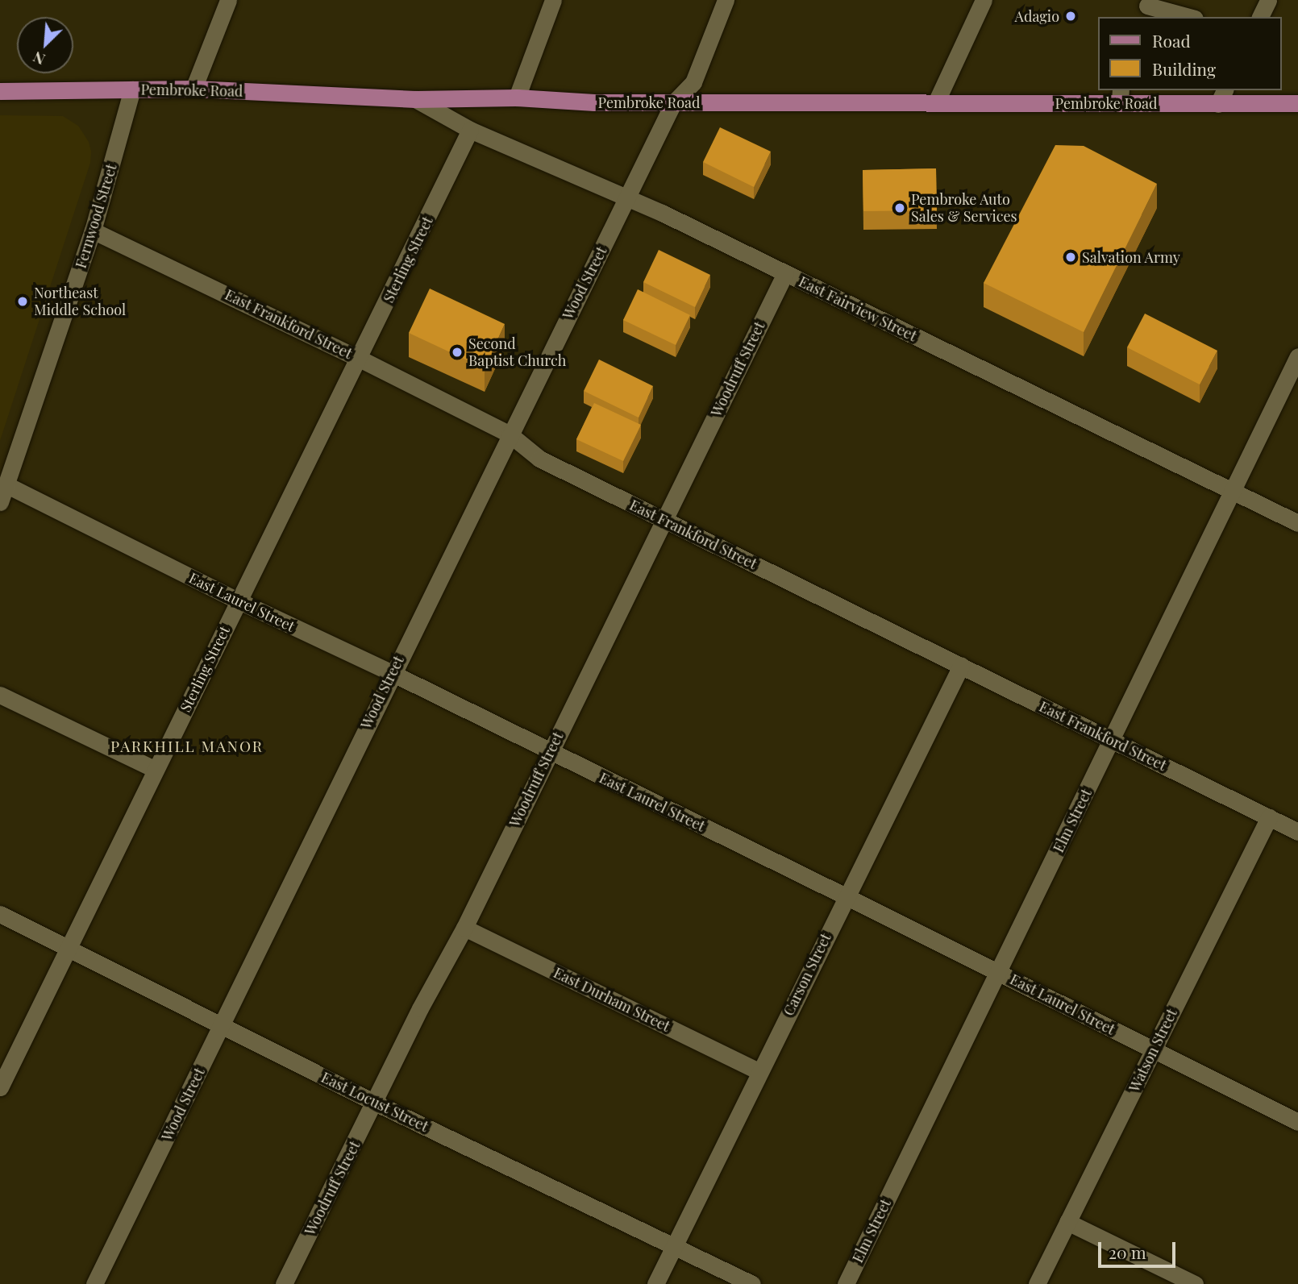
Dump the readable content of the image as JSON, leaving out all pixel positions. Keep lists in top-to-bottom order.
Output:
{
  "streets": {
    "main road": ["Pembroke Road"],
    "street": [
      "Fernwood Street",
      "Sterling Street",
      "Wood Street",
      "East Fairview Street",
      "East Frankford Street",
      "Woodruff Street",
      "East Laurel Street",
      "Elm Street",
      "Carson Street",
      "East Durham Street",
      "Watson Street",
      "East Locust Street"
    ]
  },
  "crossings": [
    ["Pembroke Road", "Fernwood Street"],
    ["Pembroke Road", "Wood Street"],
    ["Pembroke Road", "East Fairview Street"],
    ["Fernwood Street", "East Frankford Street"],
    ["Fernwood Street", "East Laurel Street"],
    ["Sterling Street", "East Fairview Street"],
    ["Sterling Street", "East Frankford Street"],
    ["Sterling Street", "East Laurel Street"],
    ["Sterling Street", "East Locust Street"],
    ["Wood Street", "East Fairview Street"],
    ["Wood Street", "East Frankford Street"],
    ["Wood Street", "East Laurel Street"],
    ["Wood Street", "East Locust Street"],
    ["East Fairview Street", "Woodruff Street"],
    ["East Fairview Street", "Elm Street"],
    ["East Frankford Street", "Woodruff Street"],
    ["East Frankford Street", "Elm Street"],
    ["East Frankford Street", "Carson Street"],
    ["East Frankford Street", "Watson Street"],
    ["Woodruff Street", "East Laurel Street"],
    ["Woodruff Street", "East Durham Street"],
    ["Woodruff Street", "East Locust Street"],
    ["East Laurel Street", "Elm Street"],
    ["East Laurel Street", "Carson Street"],
    ["East Laurel Street", "Watson Street"],
    ["Carson Street", "East Durham Street"],
    ["Carson Street", "East Locust Street"]
  ],
  "districts": ["PARKHILL MANOR"],
  "places": [
    "Adagio",
    "Pembroke Auto Sales & Services",
    "Salvation Army",
    "Northeast Middle School",
    "Second Baptist Church"
  ],
  "legend": ["Road", "Building"],
  "scale_bar": "20 m",
  "north": "bottom left"
}
